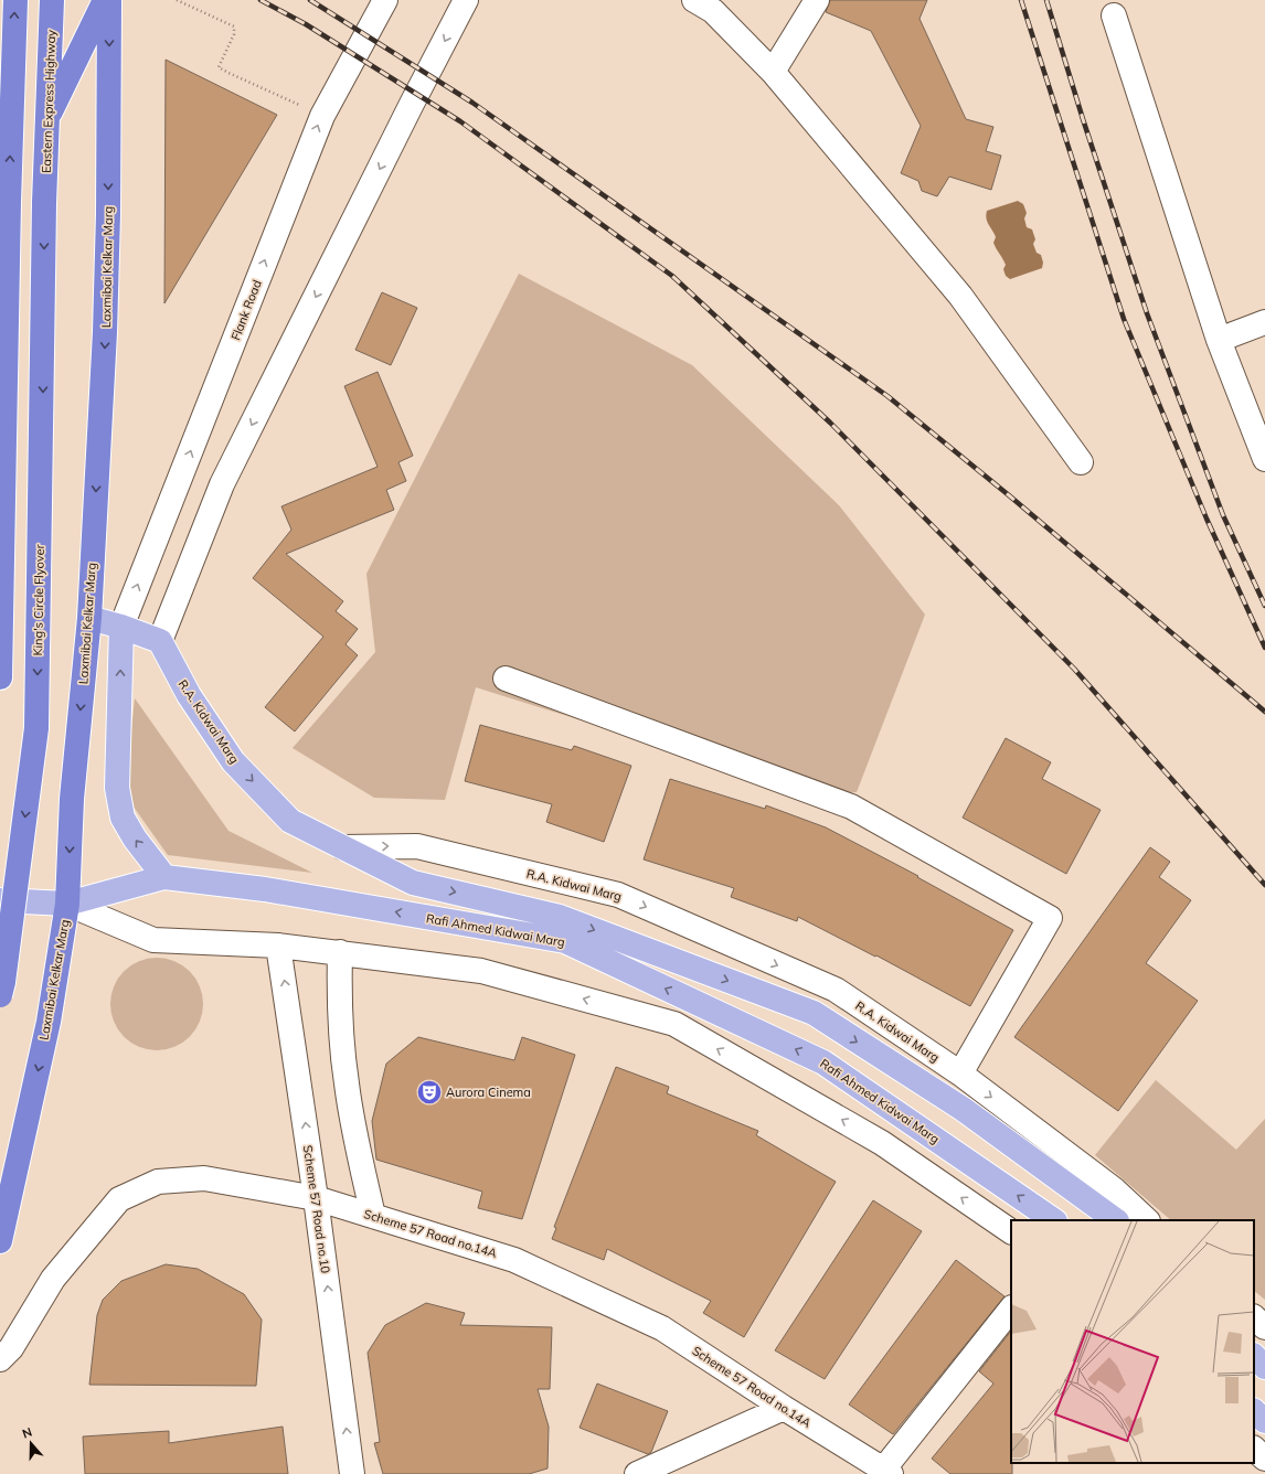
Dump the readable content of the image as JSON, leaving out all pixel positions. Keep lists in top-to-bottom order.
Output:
{
  "streets": {
    "highway": ["Eastern Express Highway", "Laxmibai Kelkar Marg", "King's Circle Flyover"],
    "main road": ["R.A. Kidwai Marg", "Rafi Ahmed Kidwai Marg"],
    "street": ["Flank Road", "Scheme 57 Road no.10", "Scheme 57 Road no.14A"]
  },
  "crossings": [
    ["Eastern Express Highway", "King's Circle Flyover"],
    ["Laxmibai Kelkar Marg", "Rafi Ahmed Kidwai Marg"],
    ["Scheme 57 Road no.10", "Scheme 57 Road no.14A"]
  ],
  "places": {
    "theatre": ["Aurora Cinema"]
  },
  "north": "top"
}
